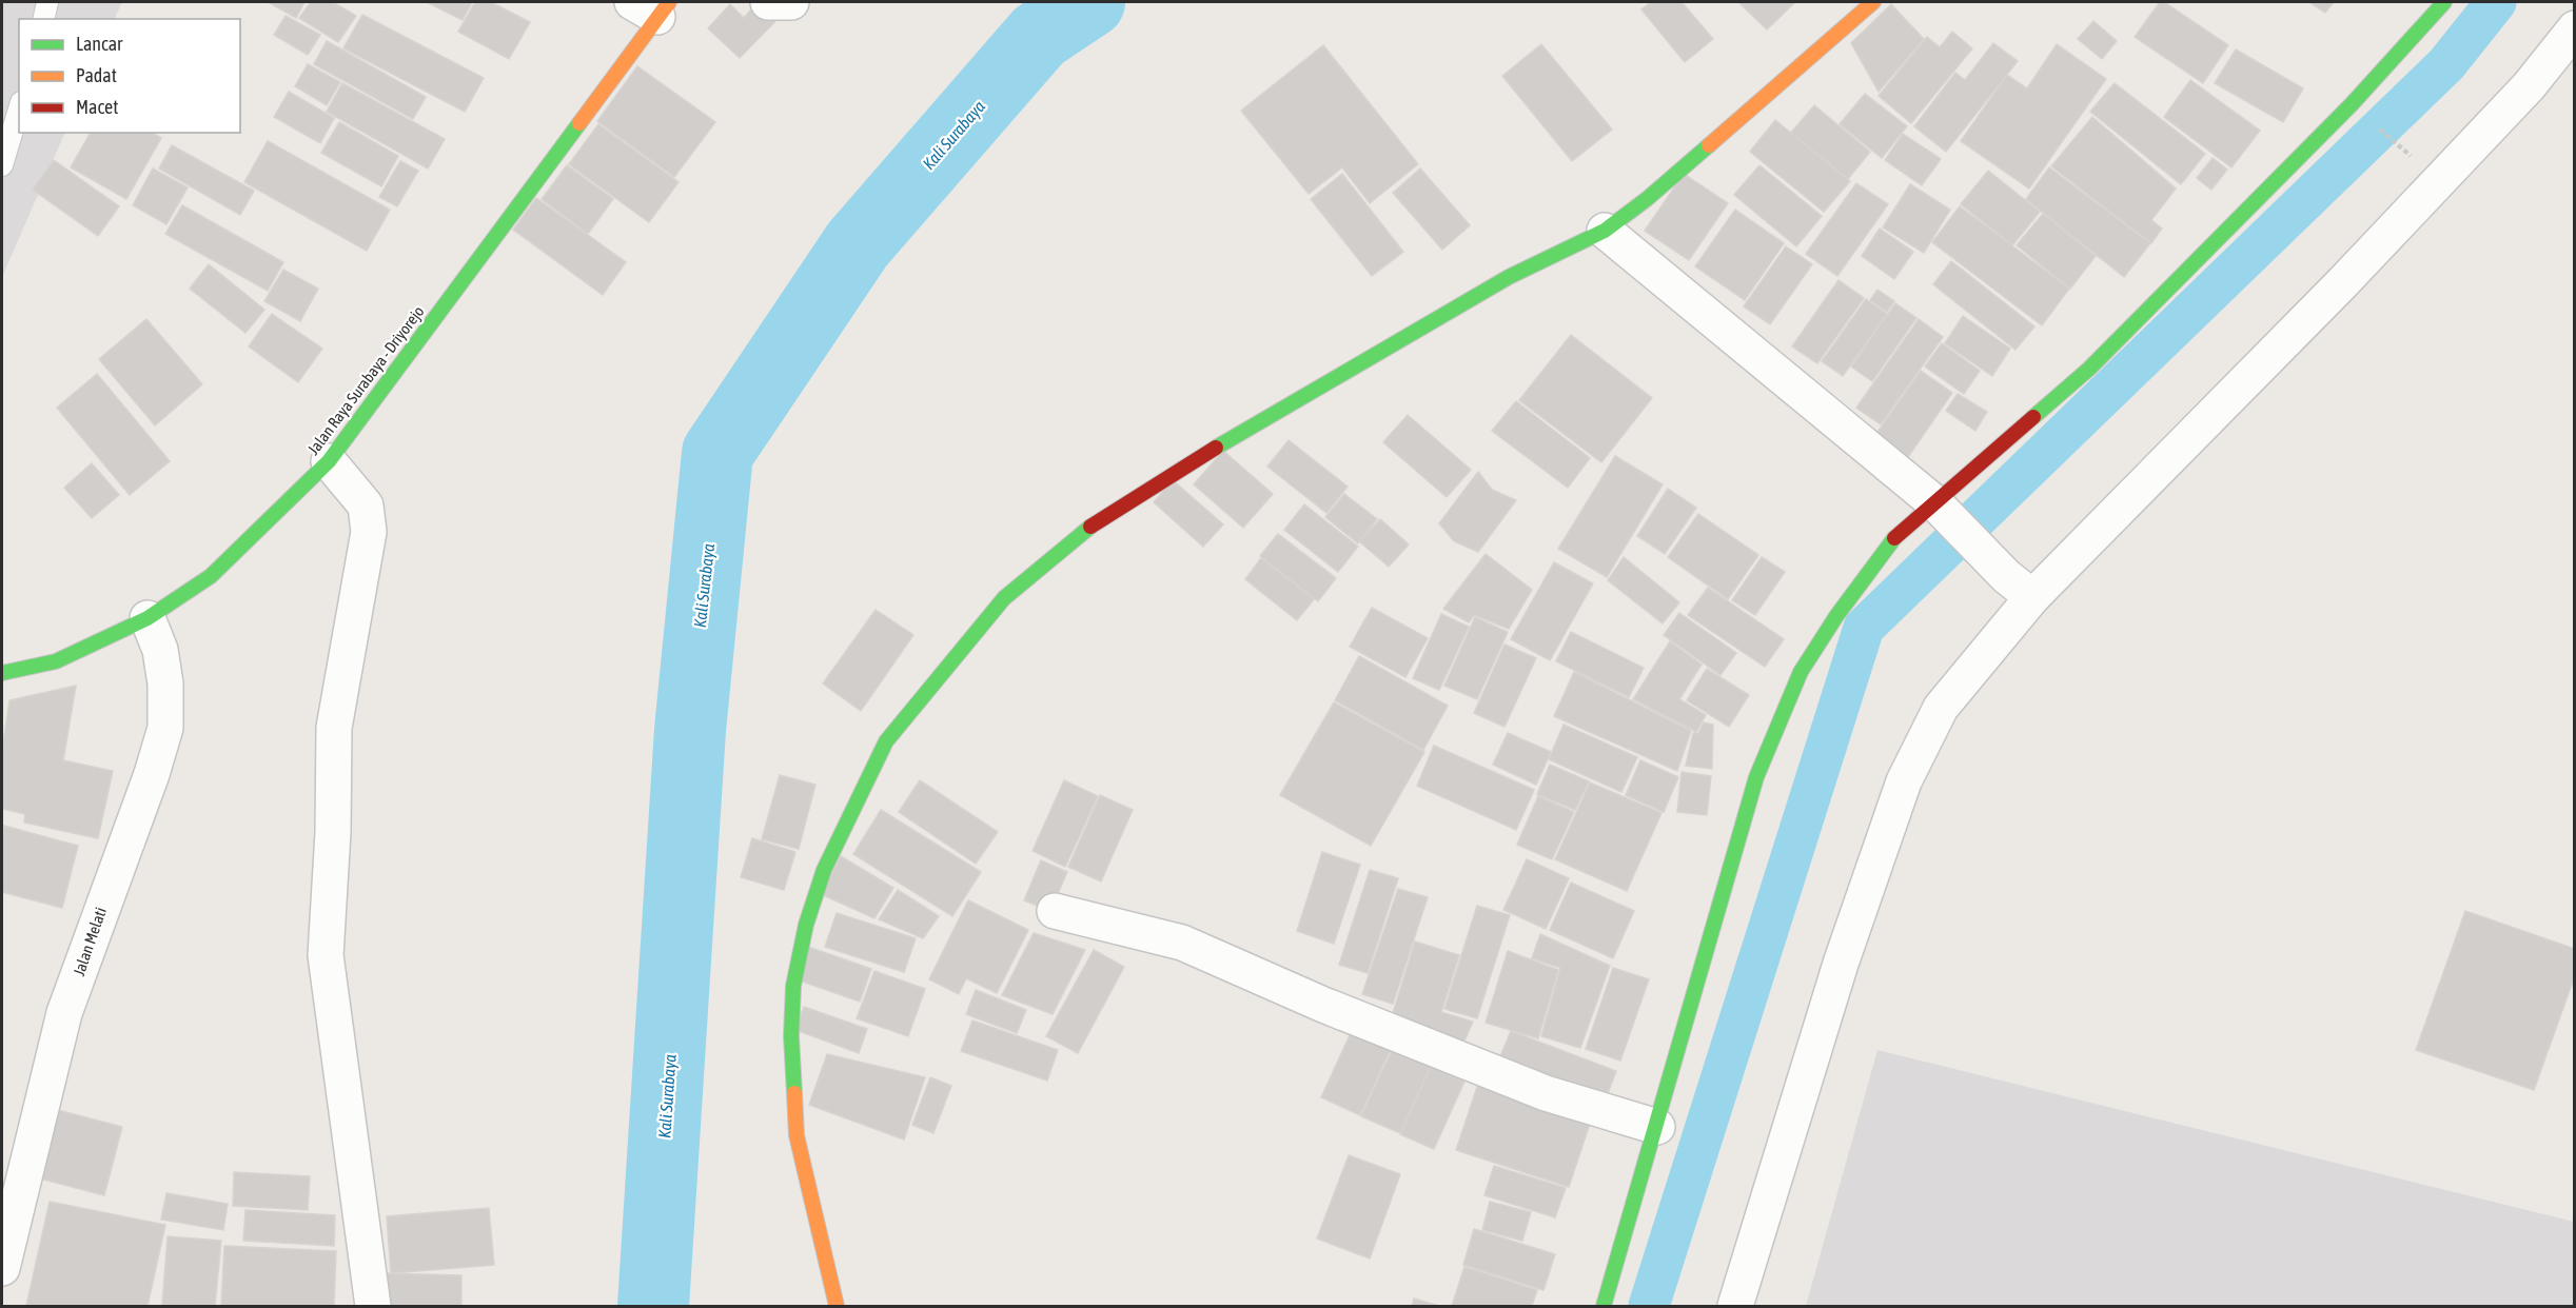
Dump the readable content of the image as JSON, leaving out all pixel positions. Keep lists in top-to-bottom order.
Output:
{
  "streets": {
    "street": ["Jalan Raya Surabaya - Driyorejo", "Jalan Melati"]
  },
  "crossings": [
    ["Jalan Raya Surabaya - Driyorejo", "Jalan Melati"]
  ],
  "water": ["Kali Surabaya"],
  "legend": ["Lancar", "Padat", "Macet"]
}
